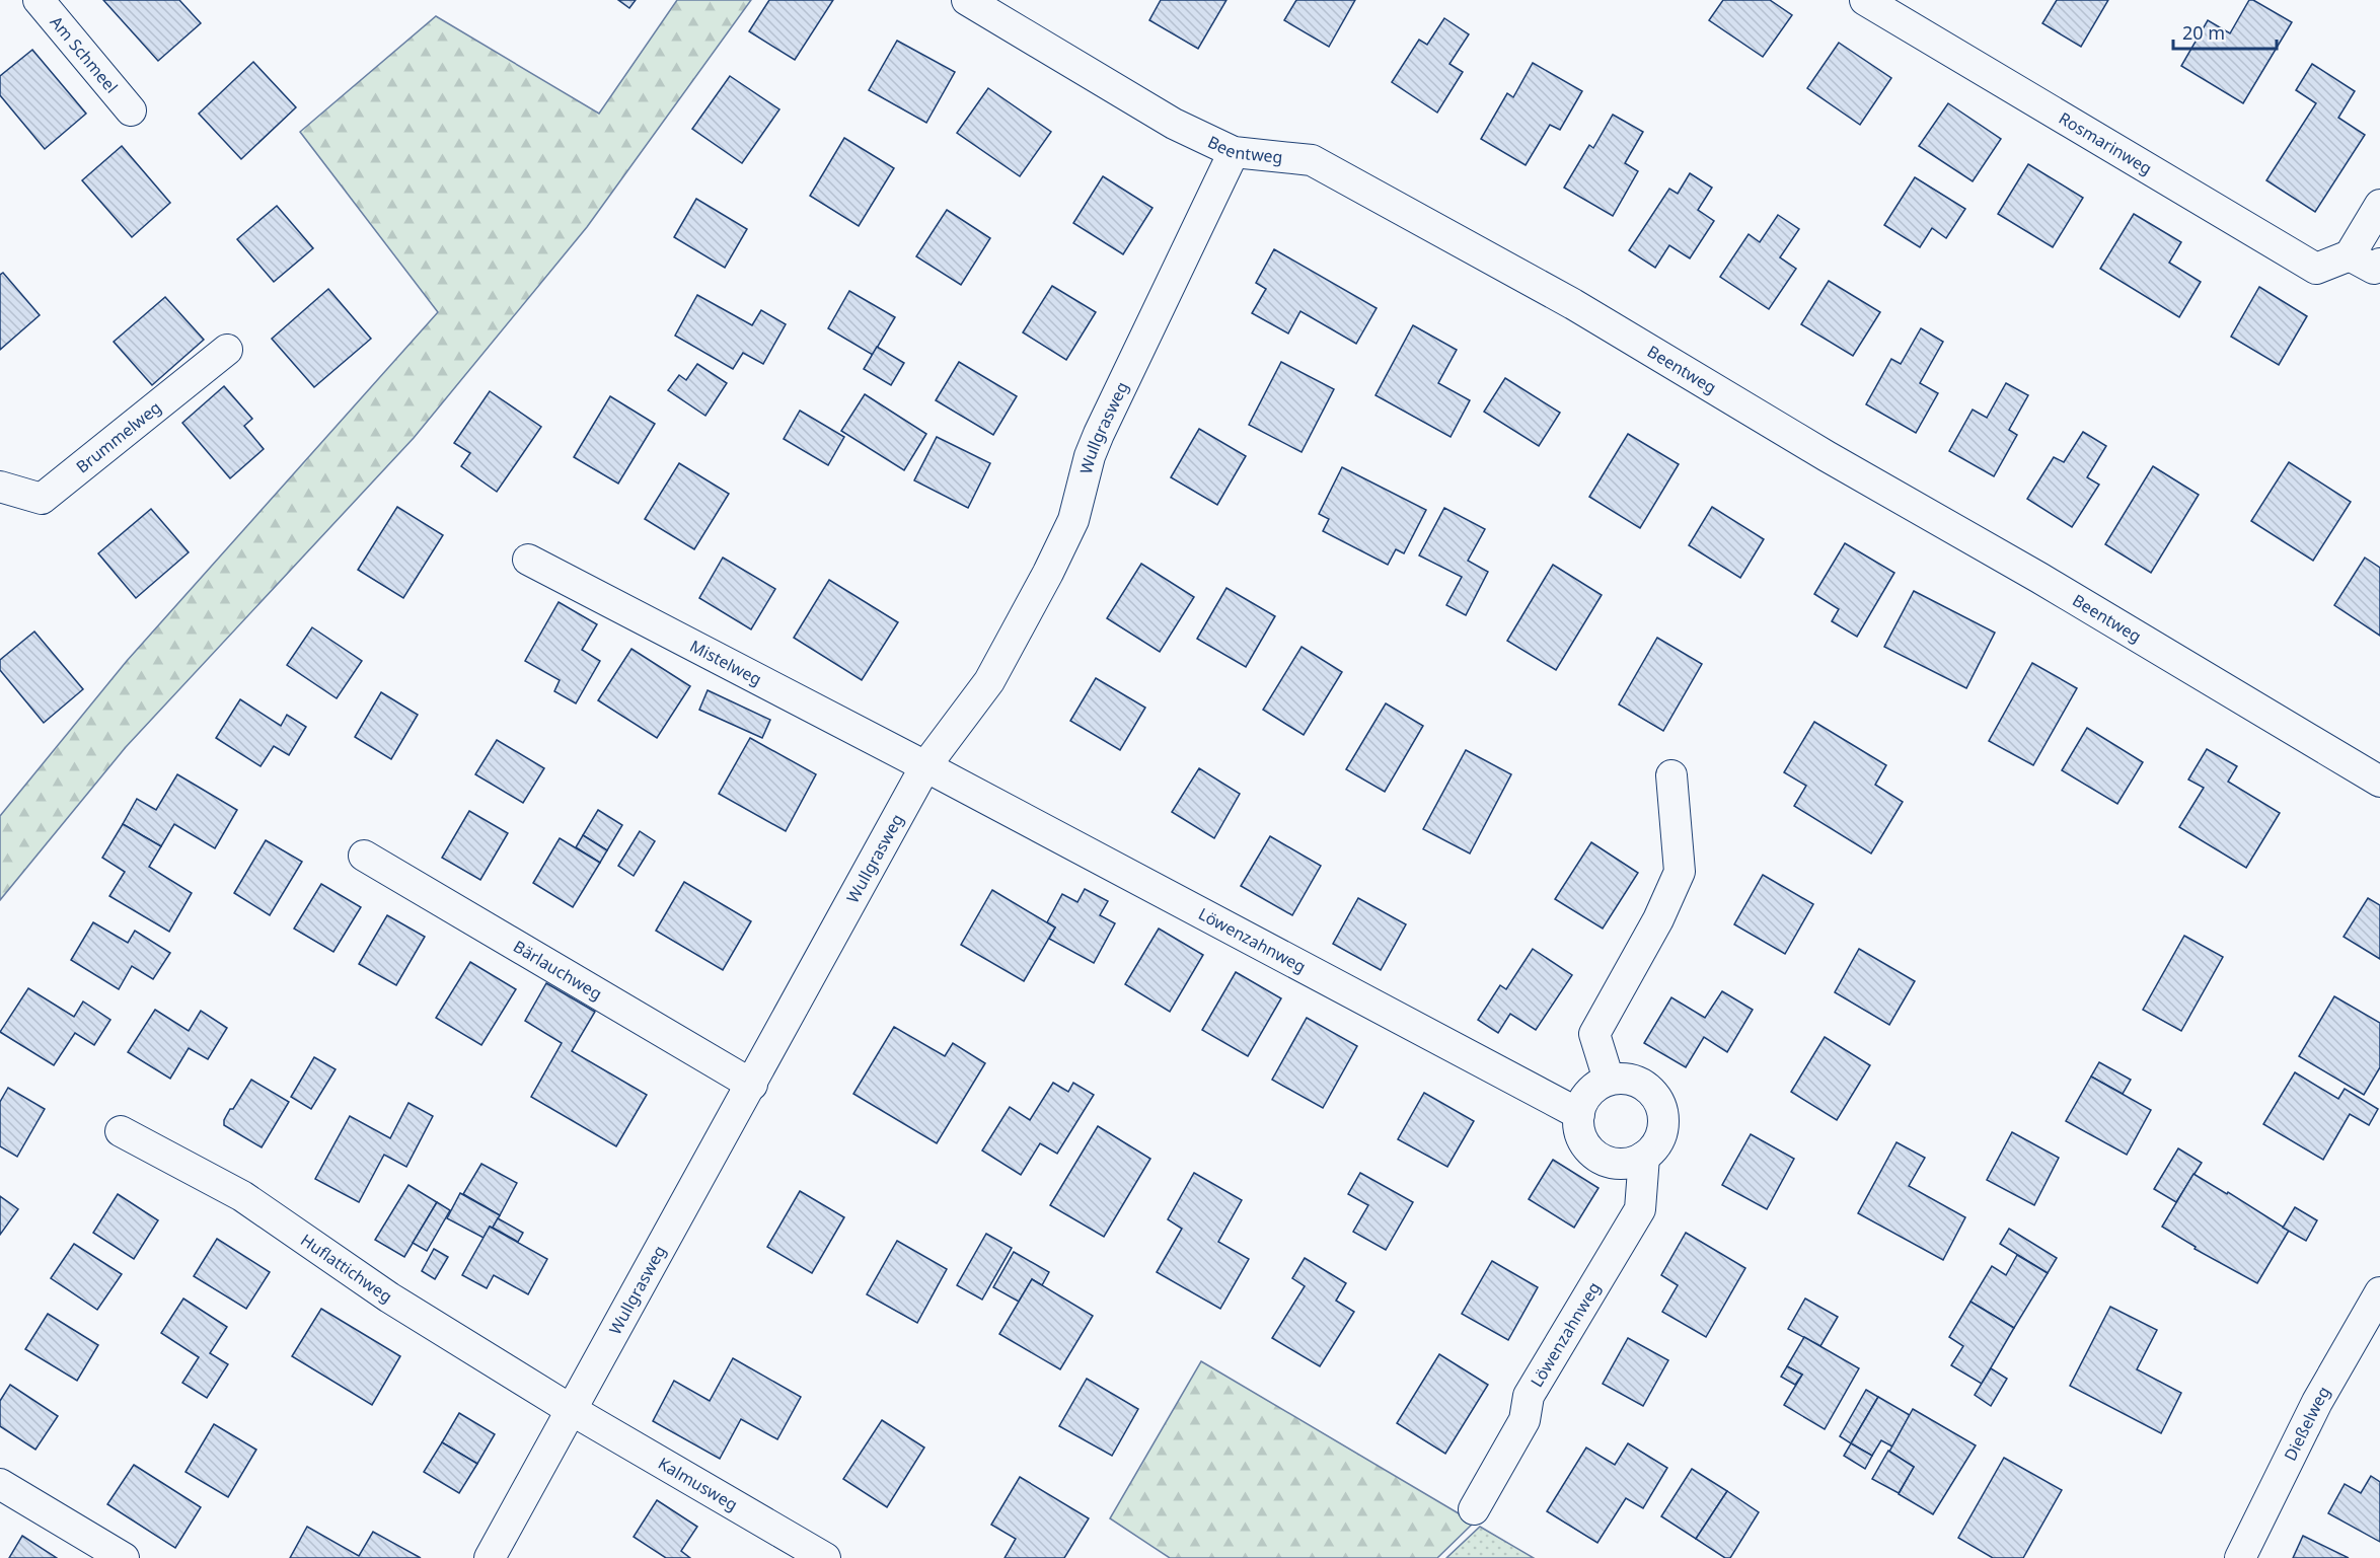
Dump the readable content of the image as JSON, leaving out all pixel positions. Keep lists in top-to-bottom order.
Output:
{
  "streets": {
    "street": [
      "Am Schmeel",
      "Rosmarinweg",
      "Beentweg",
      "Wullgrasweg",
      "Brummelweg",
      "Mistelweg",
      "Löwenzahnweg",
      "Bärlauchweg",
      "Huflattichweg",
      "Dießelweg",
      "Kalmusweg"
    ]
  },
  "crossings": [
    ["Beentweg", "Wullgrasweg"],
    ["Wullgrasweg", "Mistelweg"],
    ["Wullgrasweg", "Löwenzahnweg"],
    ["Wullgrasweg", "Bärlauchweg"],
    ["Wullgrasweg", "Huflattichweg"],
    ["Wullgrasweg", "Kalmusweg"],
    ["Mistelweg", "Löwenzahnweg"],
    ["Huflattichweg", "Kalmusweg"]
  ],
  "scale_bar": "20 m"
}
